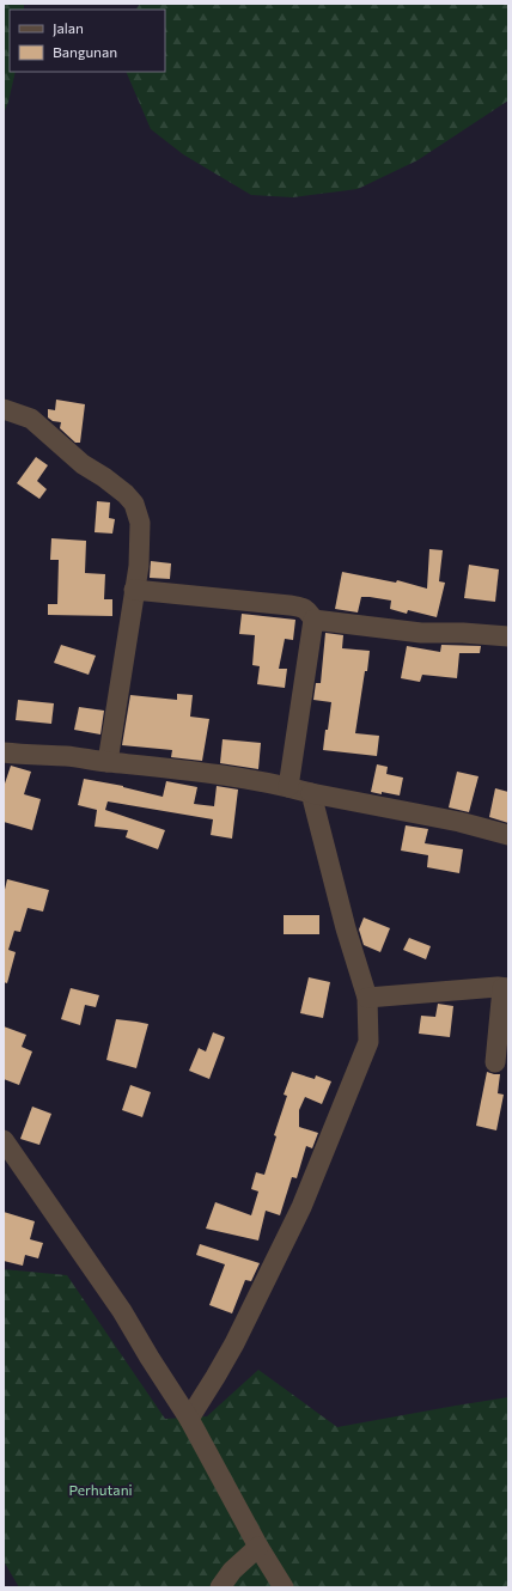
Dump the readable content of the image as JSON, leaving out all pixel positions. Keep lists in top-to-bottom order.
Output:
{
  "parks": ["Perhutani"],
  "legend": ["Jalan", "Bangunan"]
}
